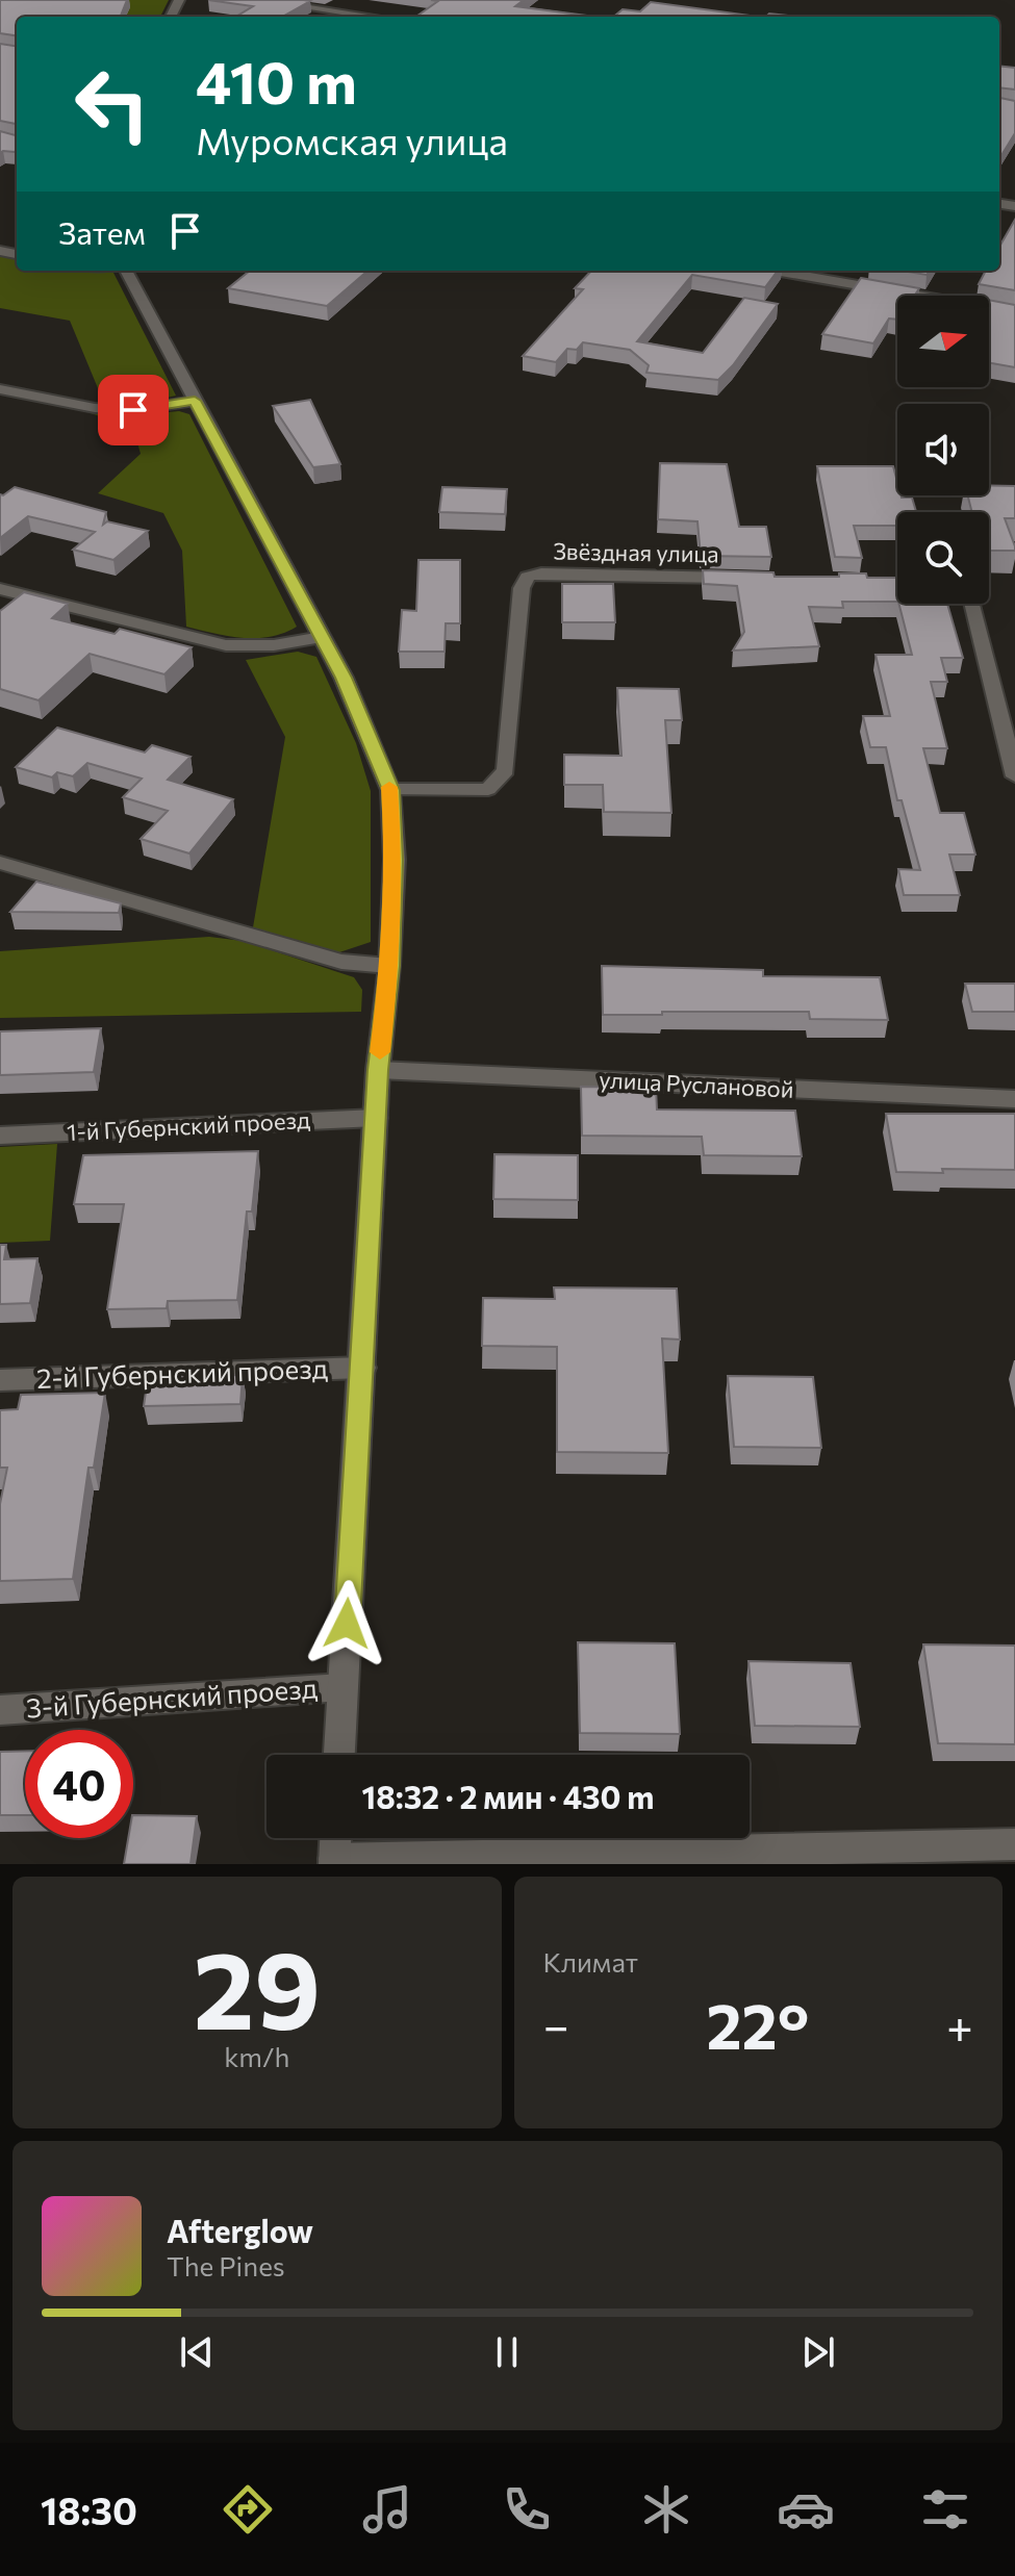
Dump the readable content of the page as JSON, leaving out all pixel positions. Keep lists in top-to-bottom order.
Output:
{
  "streets": {
    "street": [
      "Звёздная улица",
      "улица Руслановой",
      "1-й Губернский проезд",
      "2-й Губернский проезд",
      "3-й Губернский проезд"
    ]
  },
  "north": "right",
  "page": {
    "turn": ["410 m", "Муромская улица"],
    "then": "Затем",
    "limit": "40",
    "trip": "18:32 · 2 мин · 430 m",
    "tile": [
      ["29", "km/h"],
      "Климат"
    ],
    "heat": ["−", "22°", "+"],
    "song": ["Afterglow", "The Pines"],
    "tabs": "18:30"
  }
}
